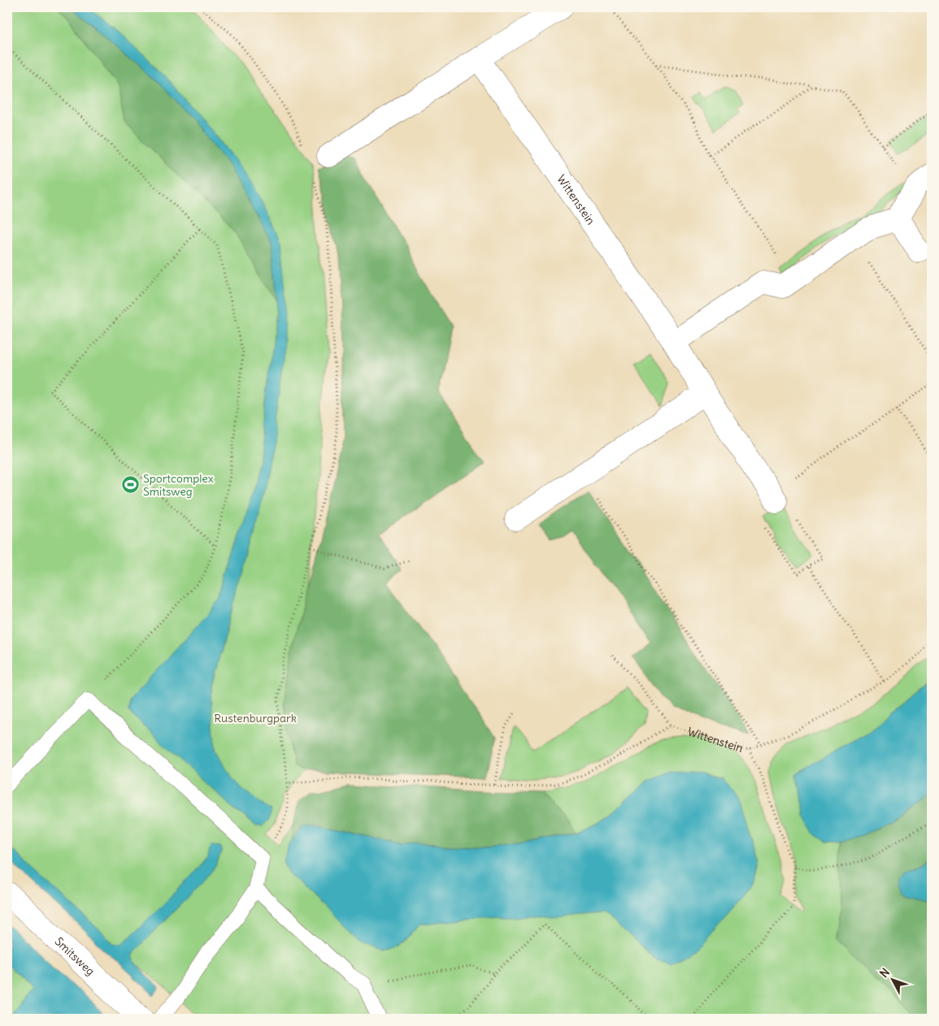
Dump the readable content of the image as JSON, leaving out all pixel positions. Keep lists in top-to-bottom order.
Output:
{
  "streets": {
    "street": ["Wittenstein", "Smitsweg"]
  },
  "parks": ["Rustenburgpark"],
  "places": {
    "sports": ["Sportcomplex Smitsweg"]
  },
  "north": "top left"
}
